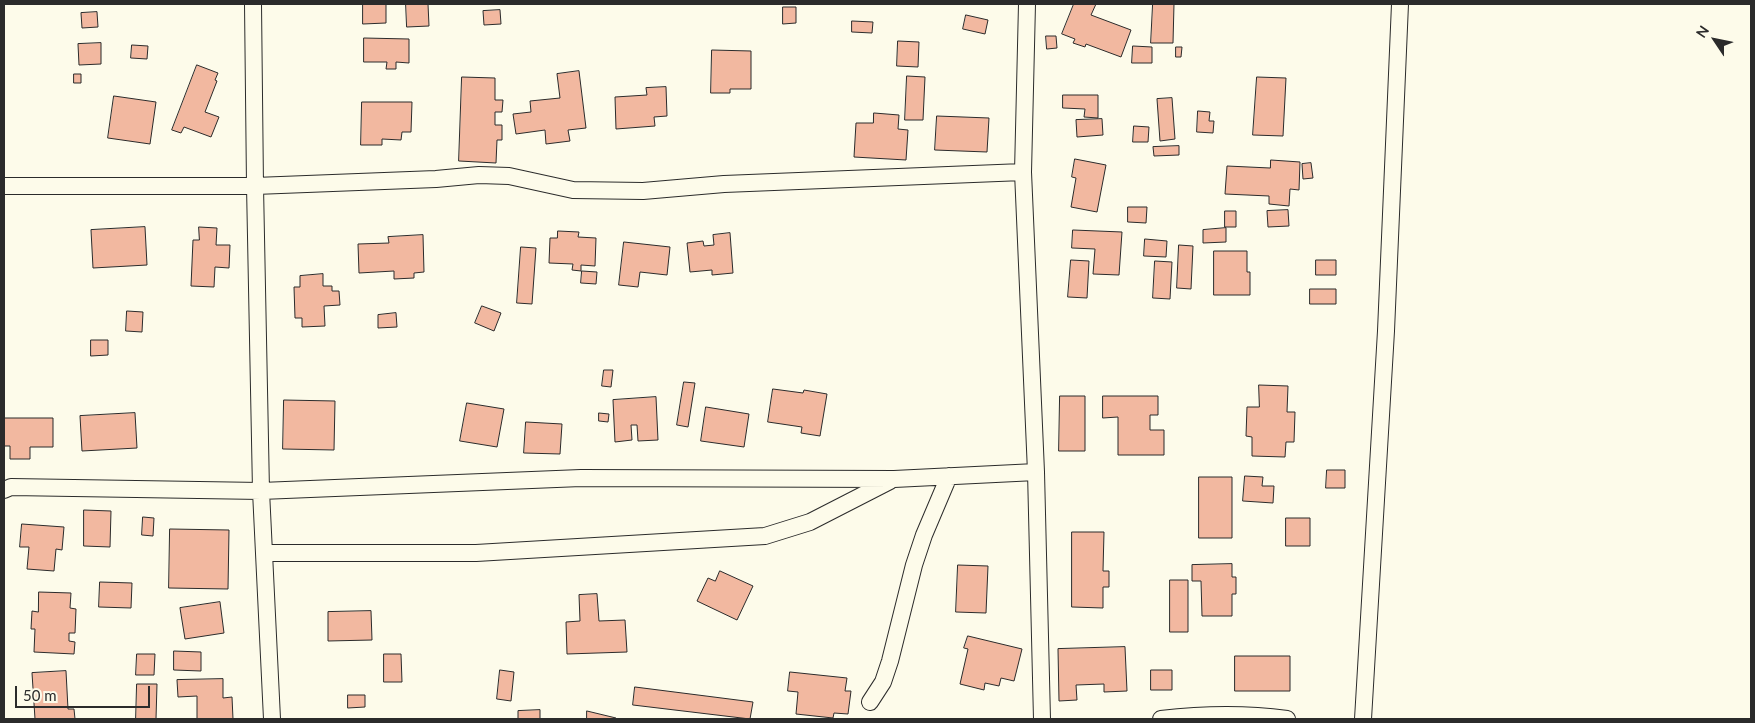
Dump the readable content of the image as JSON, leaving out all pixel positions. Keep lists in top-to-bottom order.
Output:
{
  "scale_bar": "50 m",
  "north": "top left"
}
